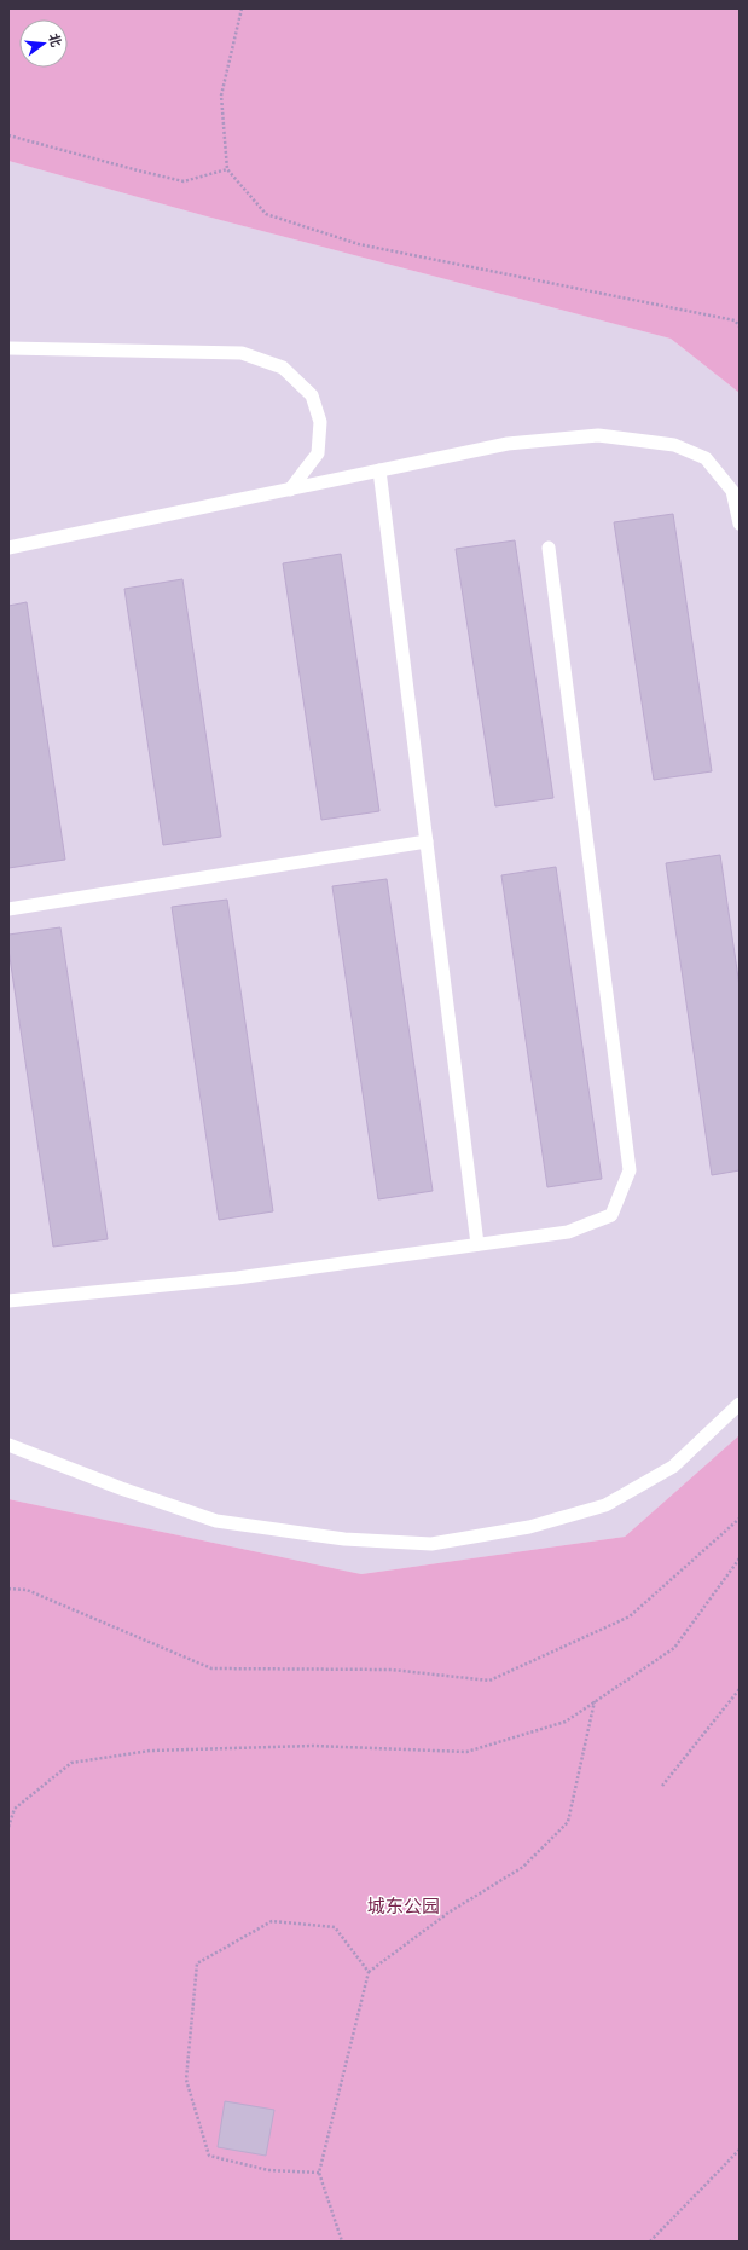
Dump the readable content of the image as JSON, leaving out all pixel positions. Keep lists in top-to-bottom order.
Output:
{
  "parks": ["城东公园"],
  "north": "right"
}
